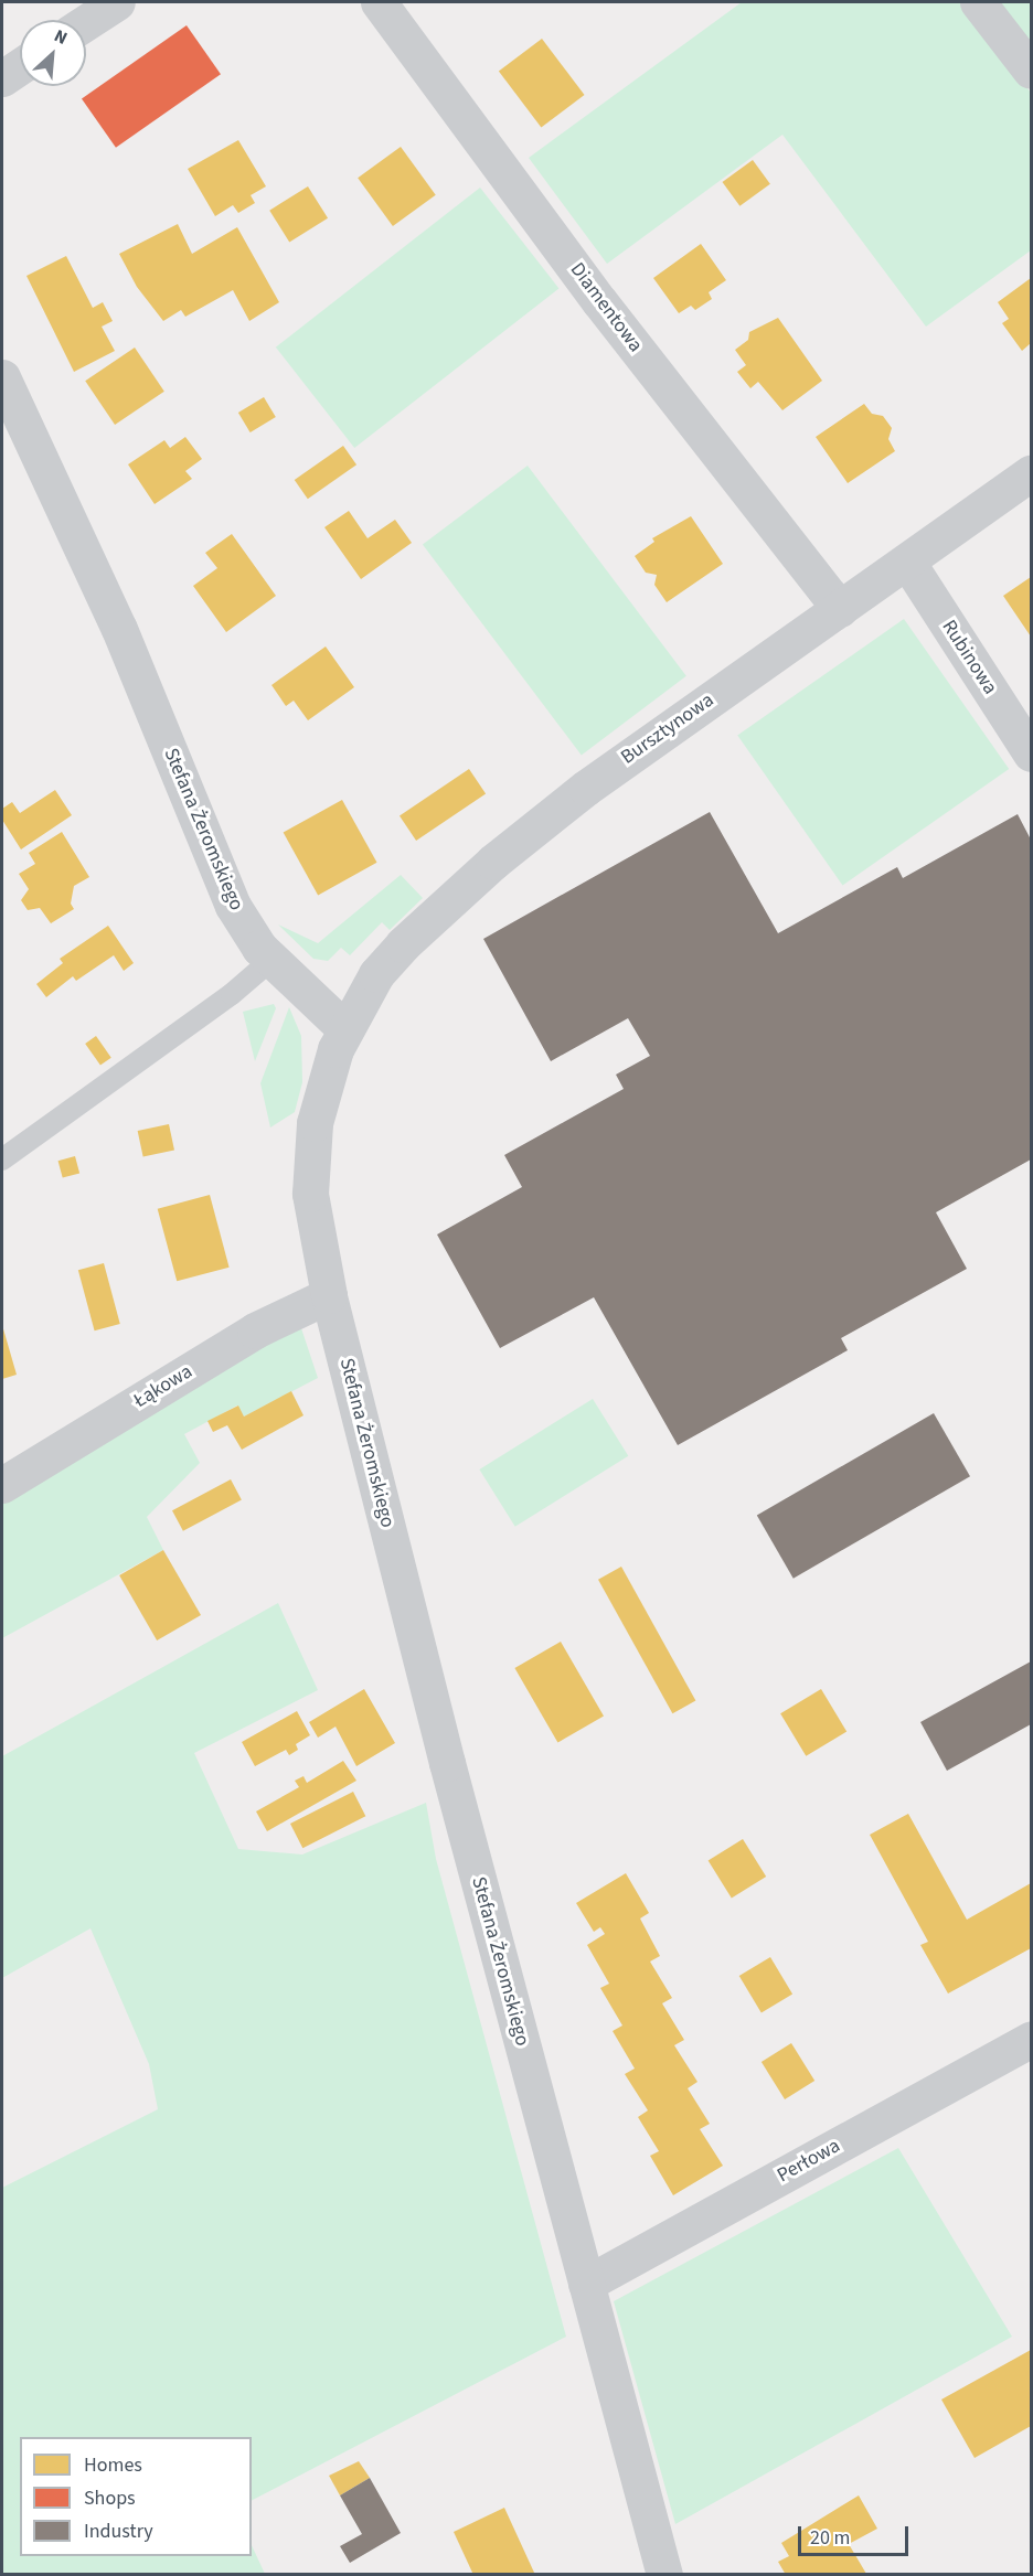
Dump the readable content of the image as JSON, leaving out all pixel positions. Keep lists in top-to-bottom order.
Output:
{
  "streets": {
    "street": [
      "Diamentowa",
      "Rubinowa",
      "Bursztynowa",
      "Stefana Żeromskiego",
      "Łąkowa",
      "Perłowa"
    ]
  },
  "crossings": [
    ["Diamentowa", "Bursztynowa"],
    ["Rubinowa", "Bursztynowa"],
    ["Bursztynowa", "Stefana Żeromskiego"],
    ["Stefana Żeromskiego", "Łąkowa"],
    ["Stefana Żeromskiego", "Perłowa"]
  ],
  "legend": ["Homes", "Shops", "Industry"],
  "scale_bar": "20 m",
  "north": "top right"
}
